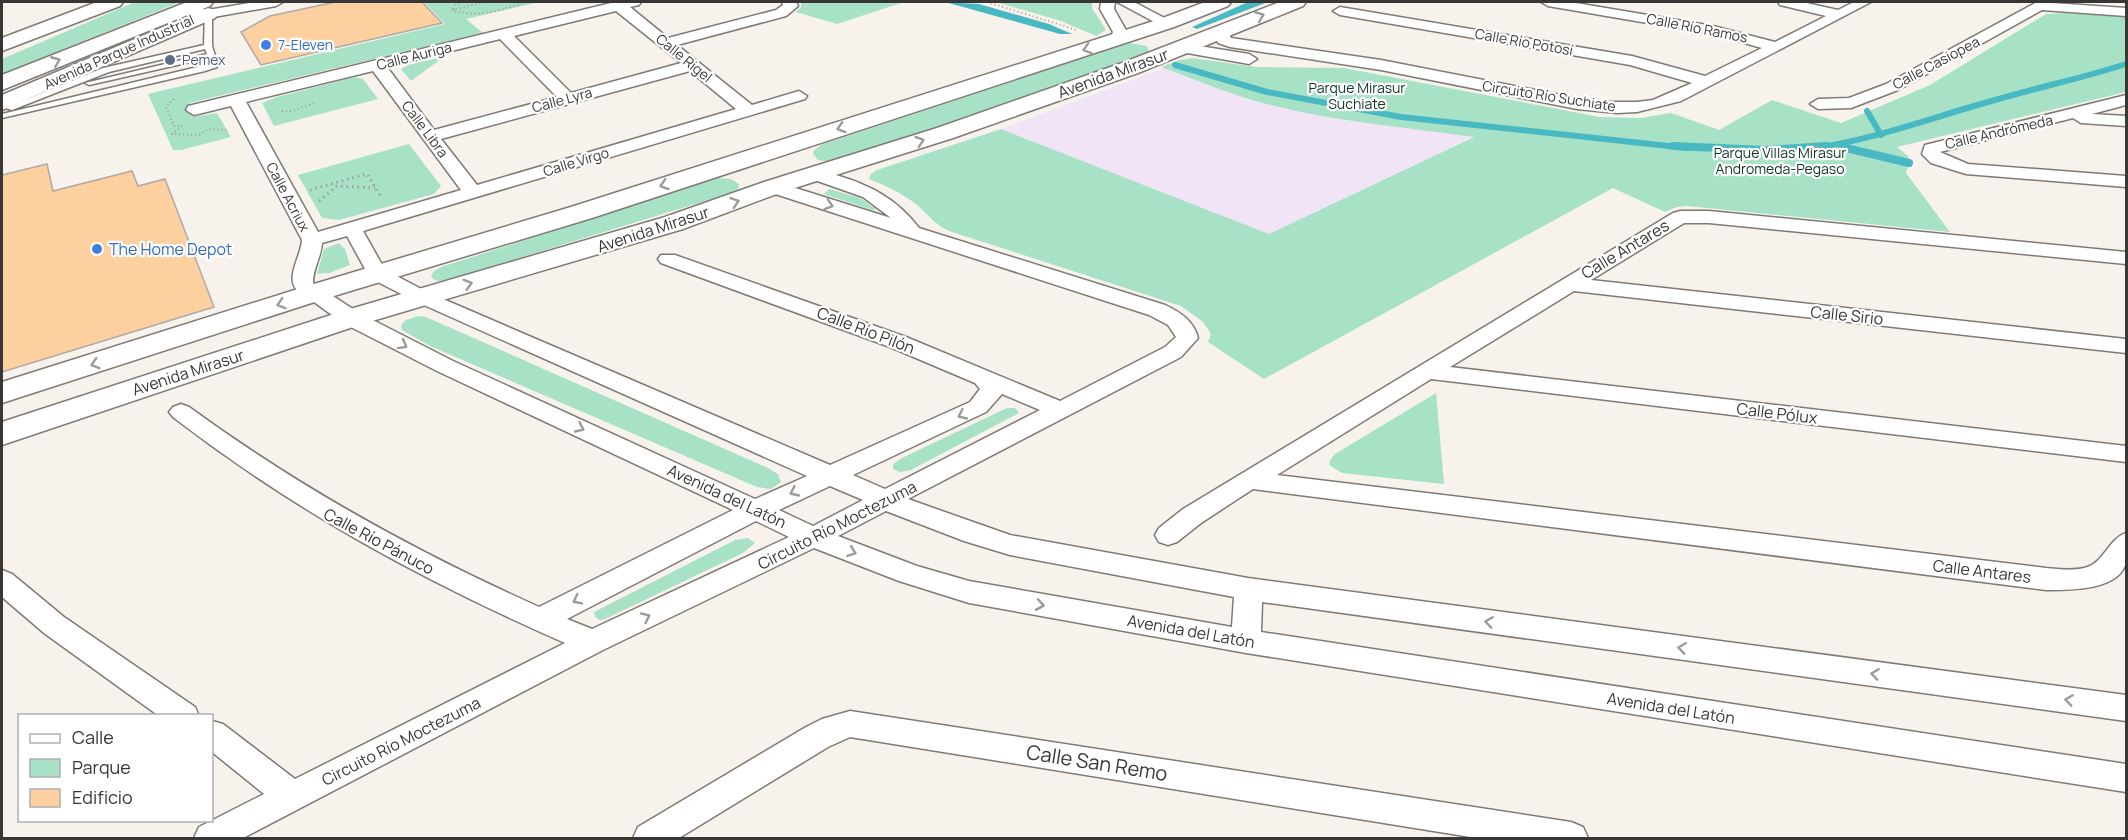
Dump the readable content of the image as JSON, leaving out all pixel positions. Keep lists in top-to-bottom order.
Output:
{
  "streets": {
    "street": [
      "Calle Río Ramos",
      "Calle Río Potosí",
      "Avenida Parque Industrial",
      "Calle Auriga",
      "Calle Rigel",
      "Calle Casiopea",
      "Avenida Mirasur",
      "Circuito Río Suchiate",
      "Calle Lyra",
      "Calle Libra",
      "Calle Andrómeda",
      "Calle Virgo",
      "Calle Acriux",
      "Calle Antares",
      "Calle Sirio",
      "Calle Río Pilón",
      "Calle Pólux",
      "Avenida del Latón",
      "Circuito Río Moctezuma",
      "Calle Río Pánuco",
      "Calle San Remo"
    ]
  },
  "crossings": [
    ["Calle Río Ramos", "Circuito Río Suchiate"],
    ["Calle Río Potosí", "Circuito Río Suchiate"],
    ["Calle Auriga", "Calle Rigel"],
    ["Calle Auriga", "Calle Libra"],
    ["Calle Auriga", "Calle Acriux"],
    ["Calle Rigel", "Calle Lyra"],
    ["Calle Rigel", "Calle Virgo"],
    ["Avenida Mirasur", "Circuito Río Suchiate"],
    ["Avenida Mirasur", "Avenida del Latón"],
    ["Avenida Mirasur", "Circuito Río Moctezuma"],
    ["Calle Lyra", "Calle Libra"],
    ["Calle Libra", "Calle Virgo"],
    ["Calle Virgo", "Calle Acriux"],
    ["Calle Acriux", "Avenida del Latón"],
    ["Calle Antares", "Calle Sirio"],
    ["Calle Antares", "Calle Pólux"],
    ["Calle Río Pilón", "Circuito Río Moctezuma"],
    ["Avenida del Latón", "Circuito Río Moctezuma"],
    ["Circuito Río Moctezuma", "Calle Río Pánuco"]
  ],
  "parks": ["Parque Mirasur Suchiate", "Parque Villas Mirasur Andromeda-Pegaso"],
  "places": ["7-Eleven", "Pemex", "The Home Depot"],
  "legend": ["Calle", "Parque", "Edificio"]
}
